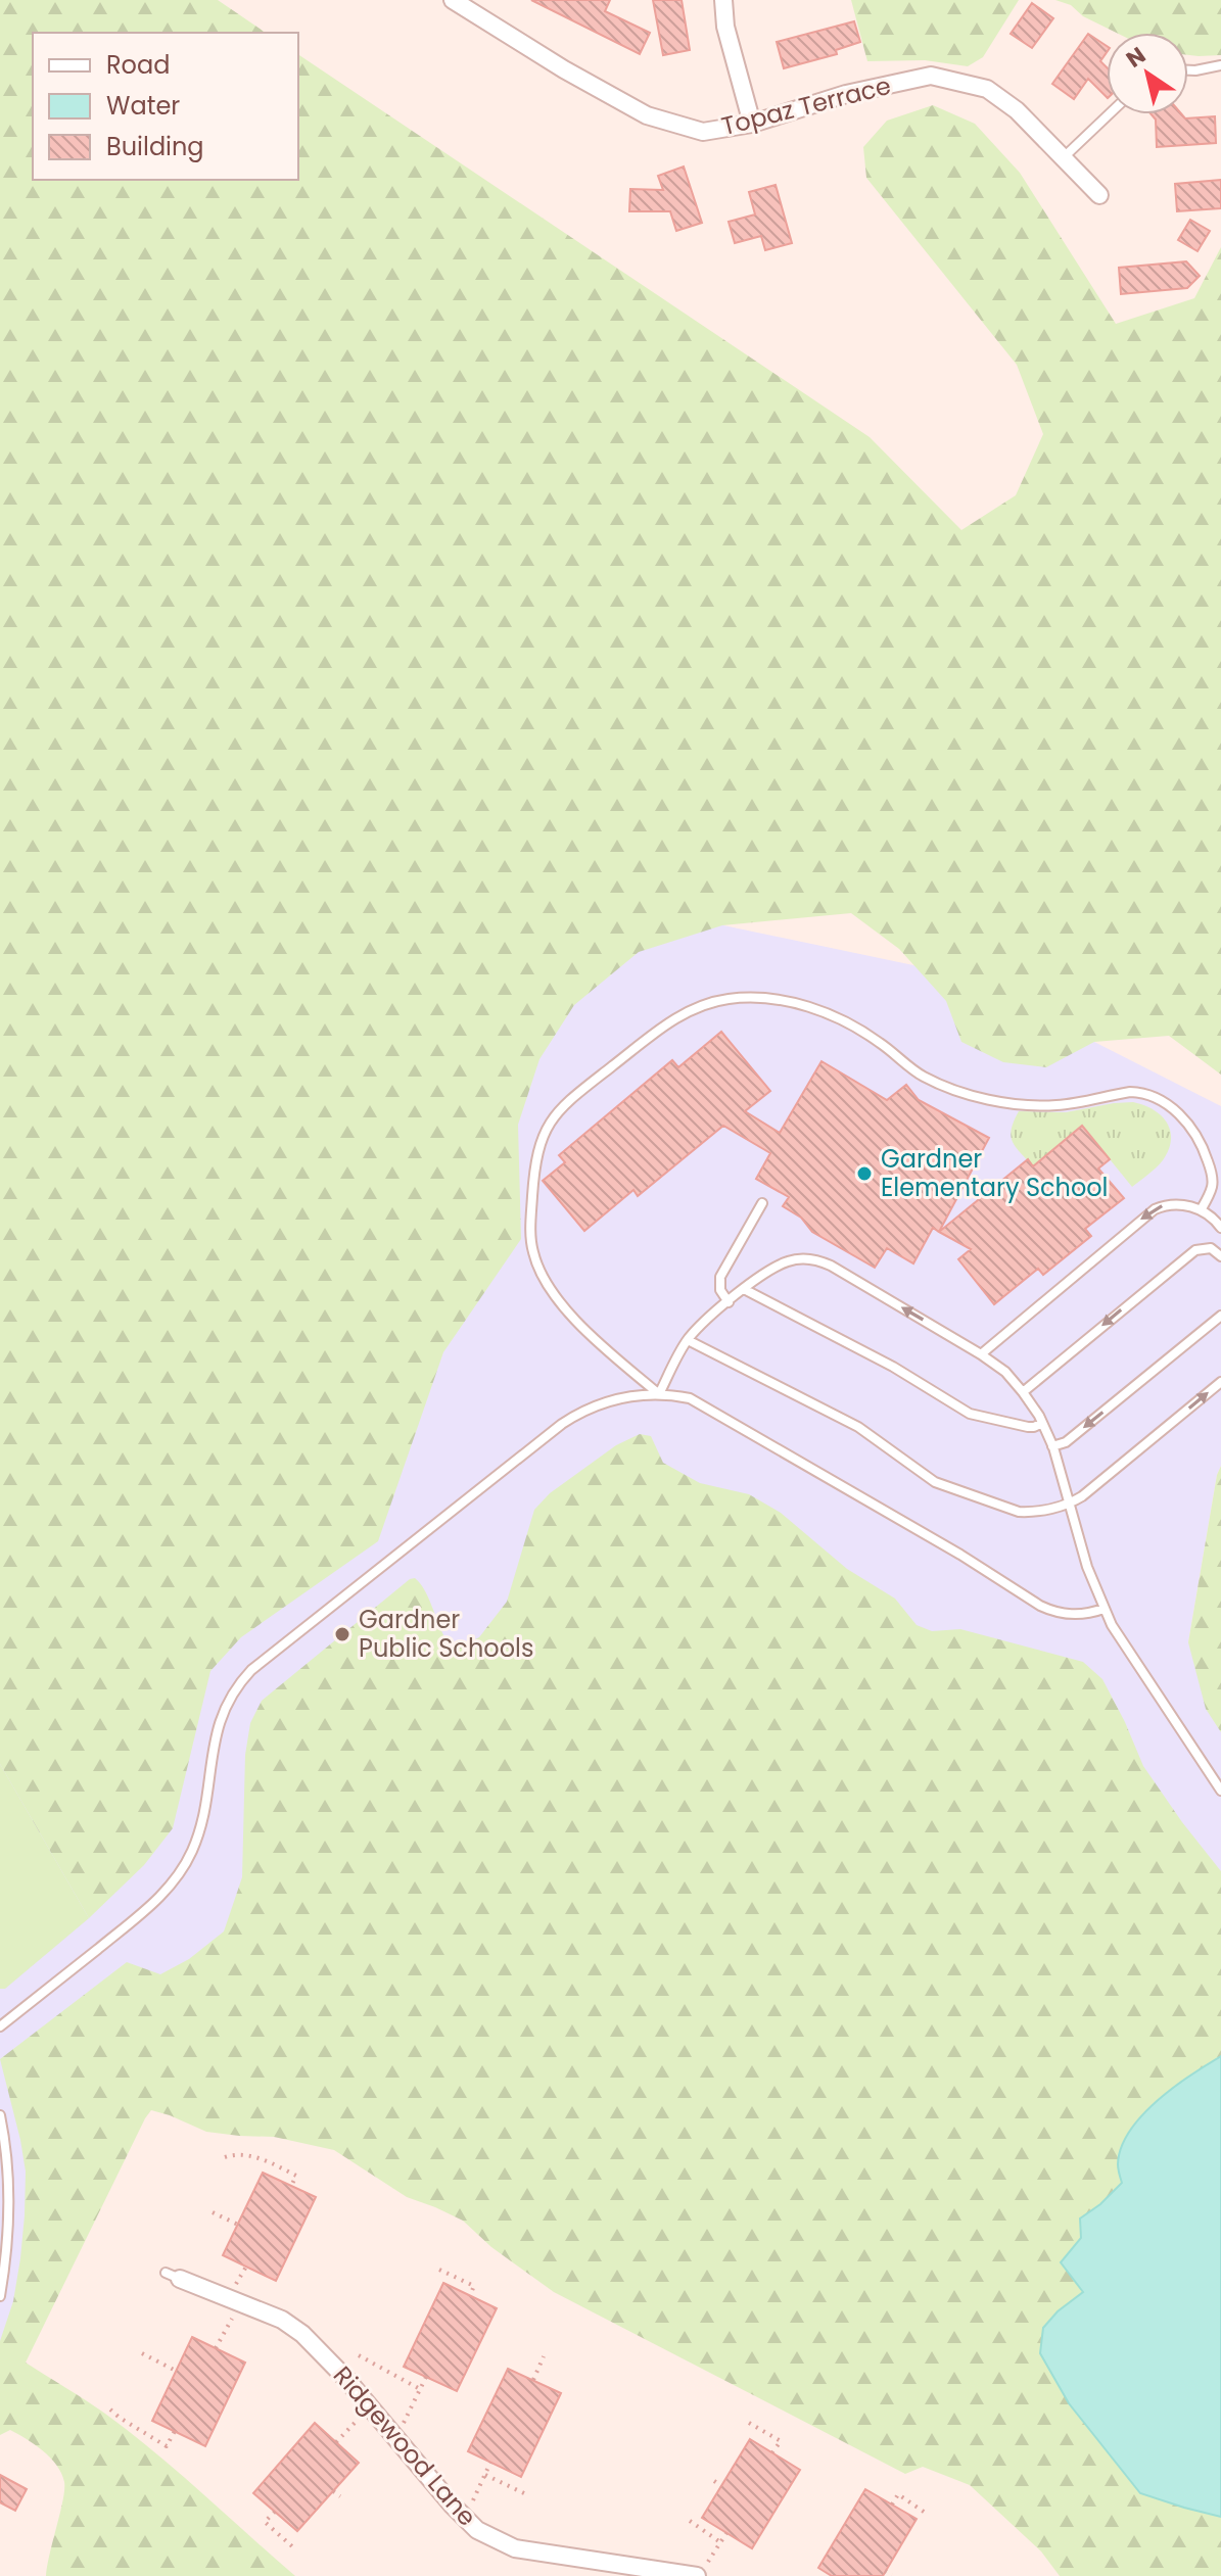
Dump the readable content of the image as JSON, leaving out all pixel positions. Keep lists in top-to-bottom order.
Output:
{
  "streets": {
    "street": ["Topaz Terrace", "Ridgewood Lane"]
  },
  "places": ["Gardner Elementary School", "Gardner Public Schools"],
  "legend": ["Road", "Water", "Building"],
  "north": "top left"
}
